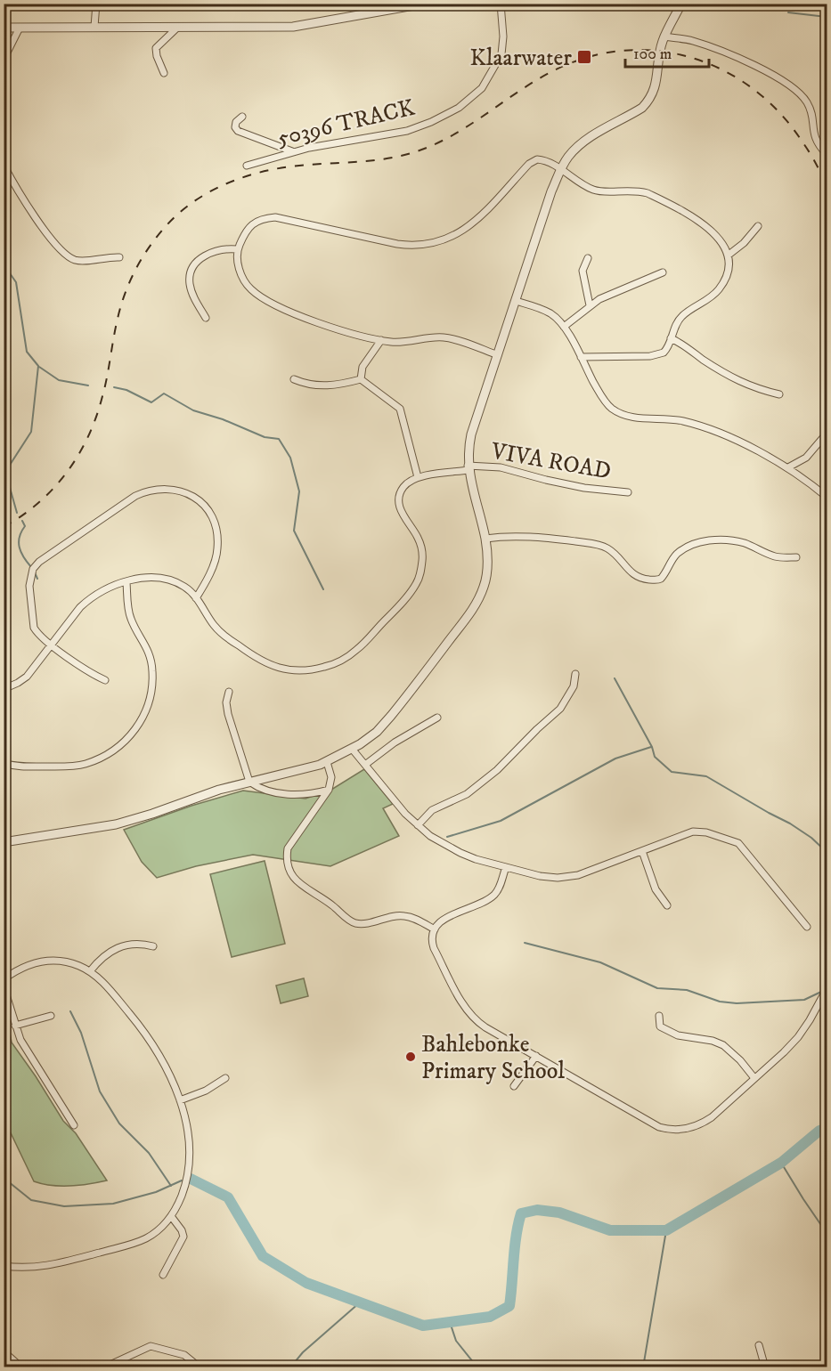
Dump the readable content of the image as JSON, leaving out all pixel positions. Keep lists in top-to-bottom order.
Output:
{
  "streets": {
    "street": ["50396 TRACK", "VIVA ROAD"]
  },
  "places": {
    "transit": ["Klaarwater"],
    "other": ["Bahlebonke Primary School"]
  },
  "scale_bar": "100 m"
}
